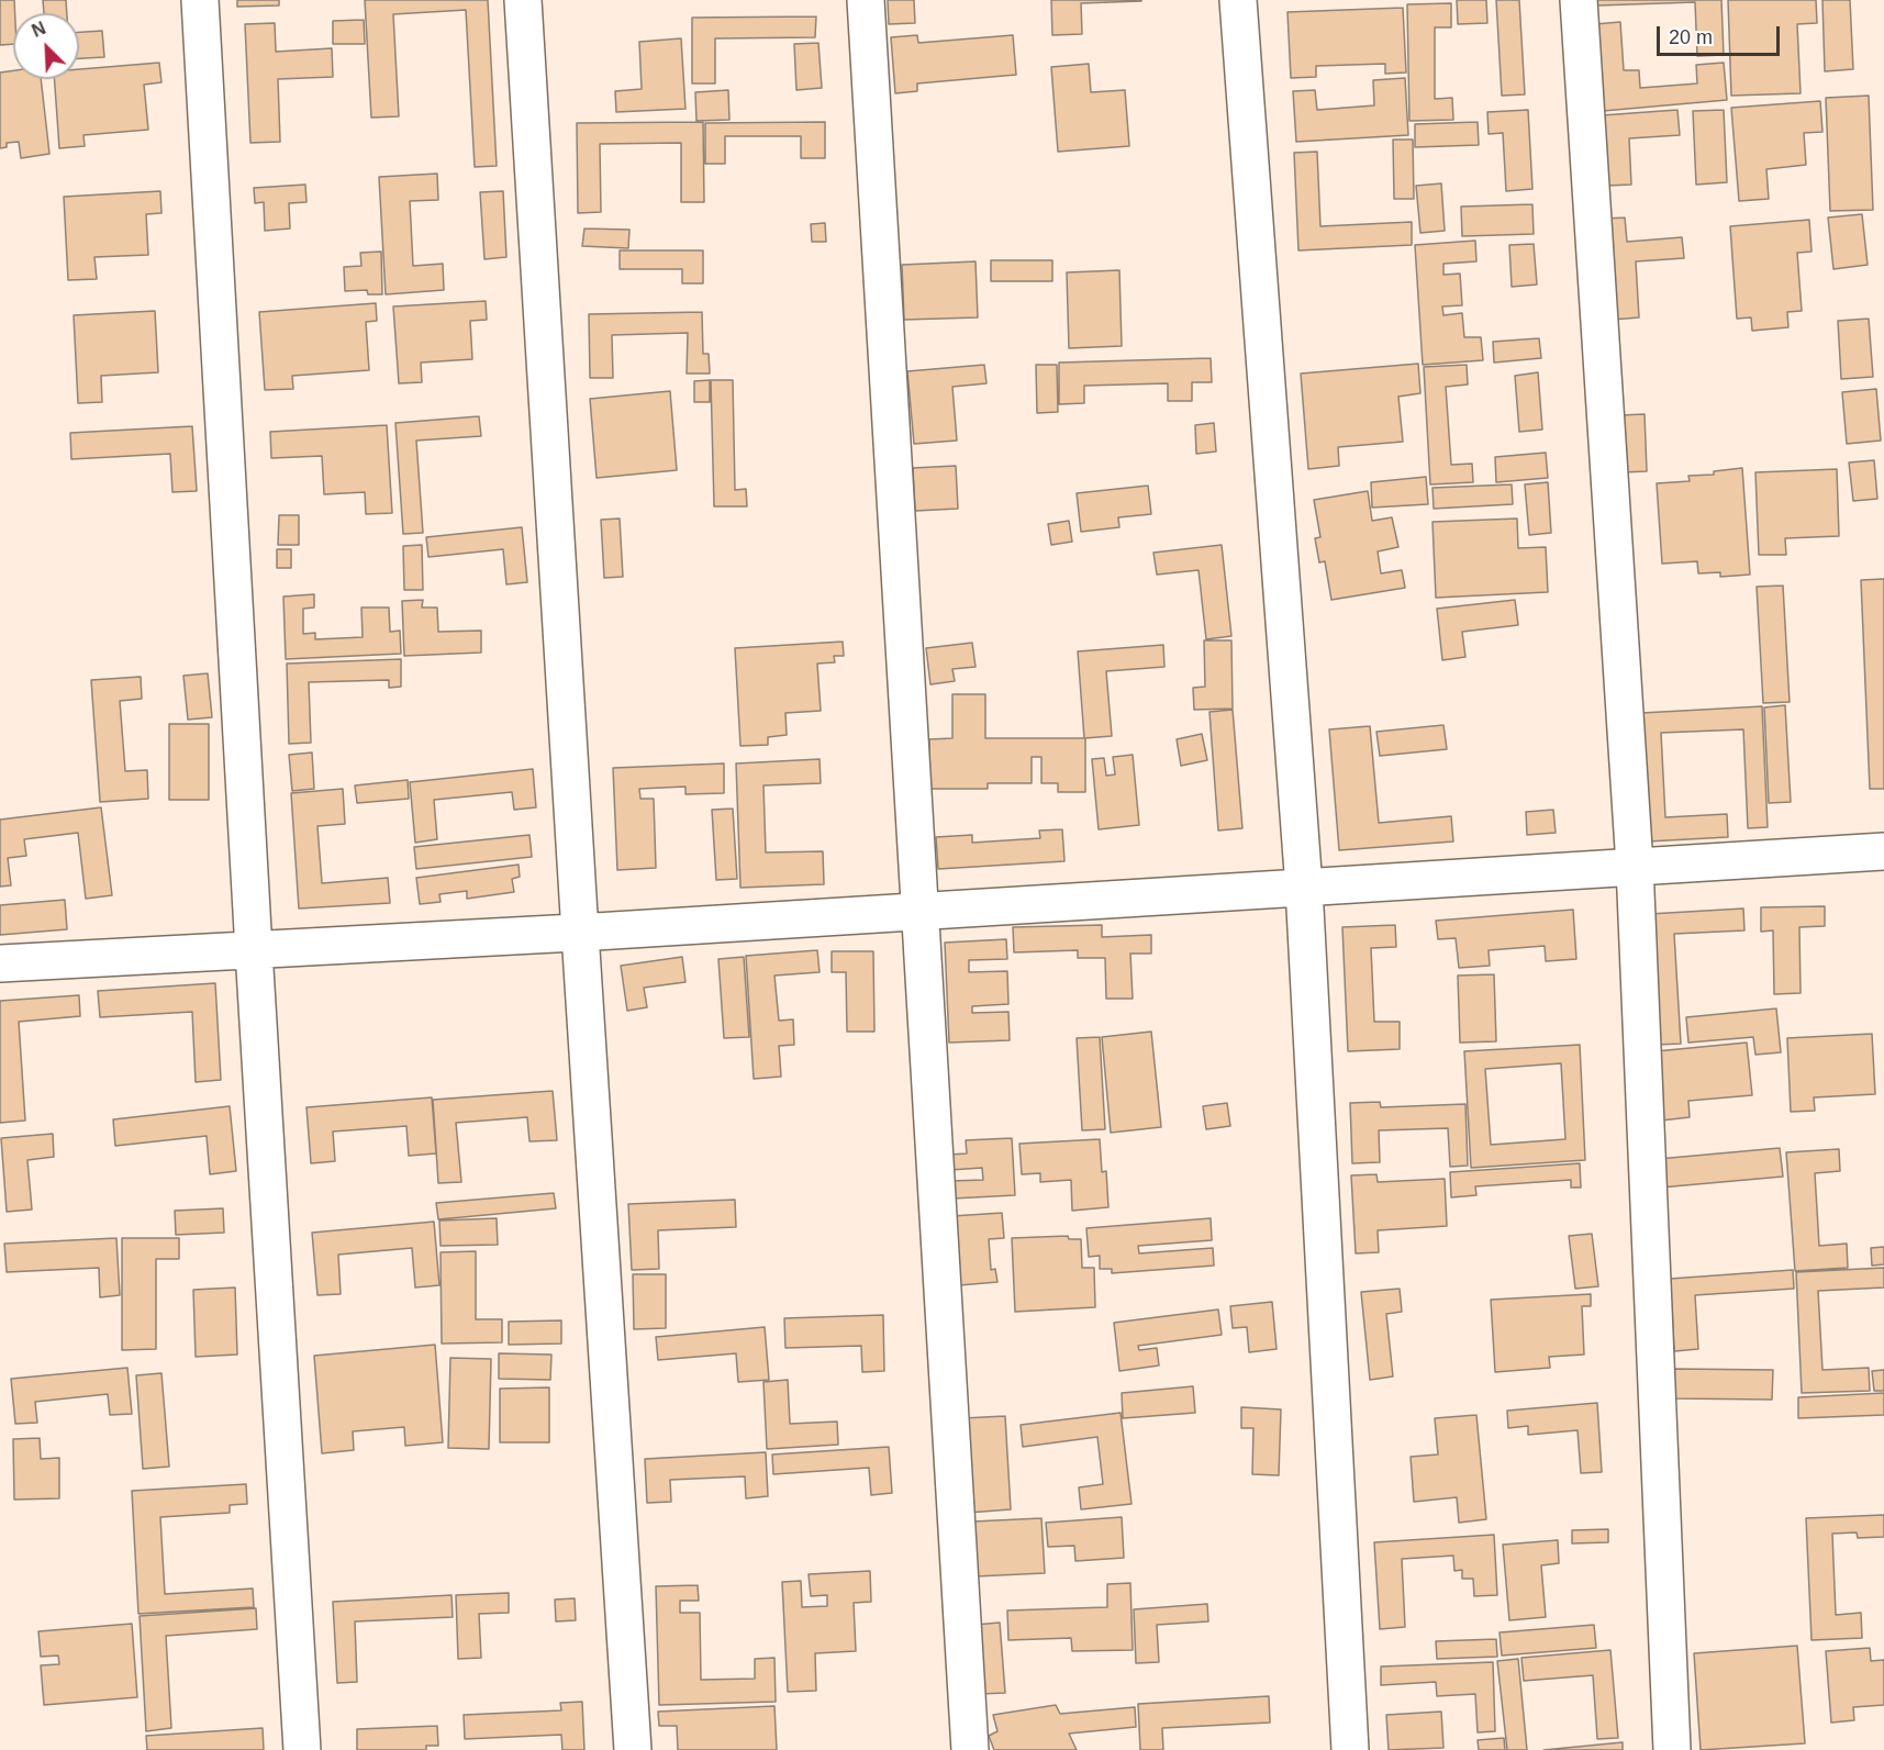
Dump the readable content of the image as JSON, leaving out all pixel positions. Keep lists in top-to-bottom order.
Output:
{
  "scale_bar": "20 m",
  "north": "top left"
}
